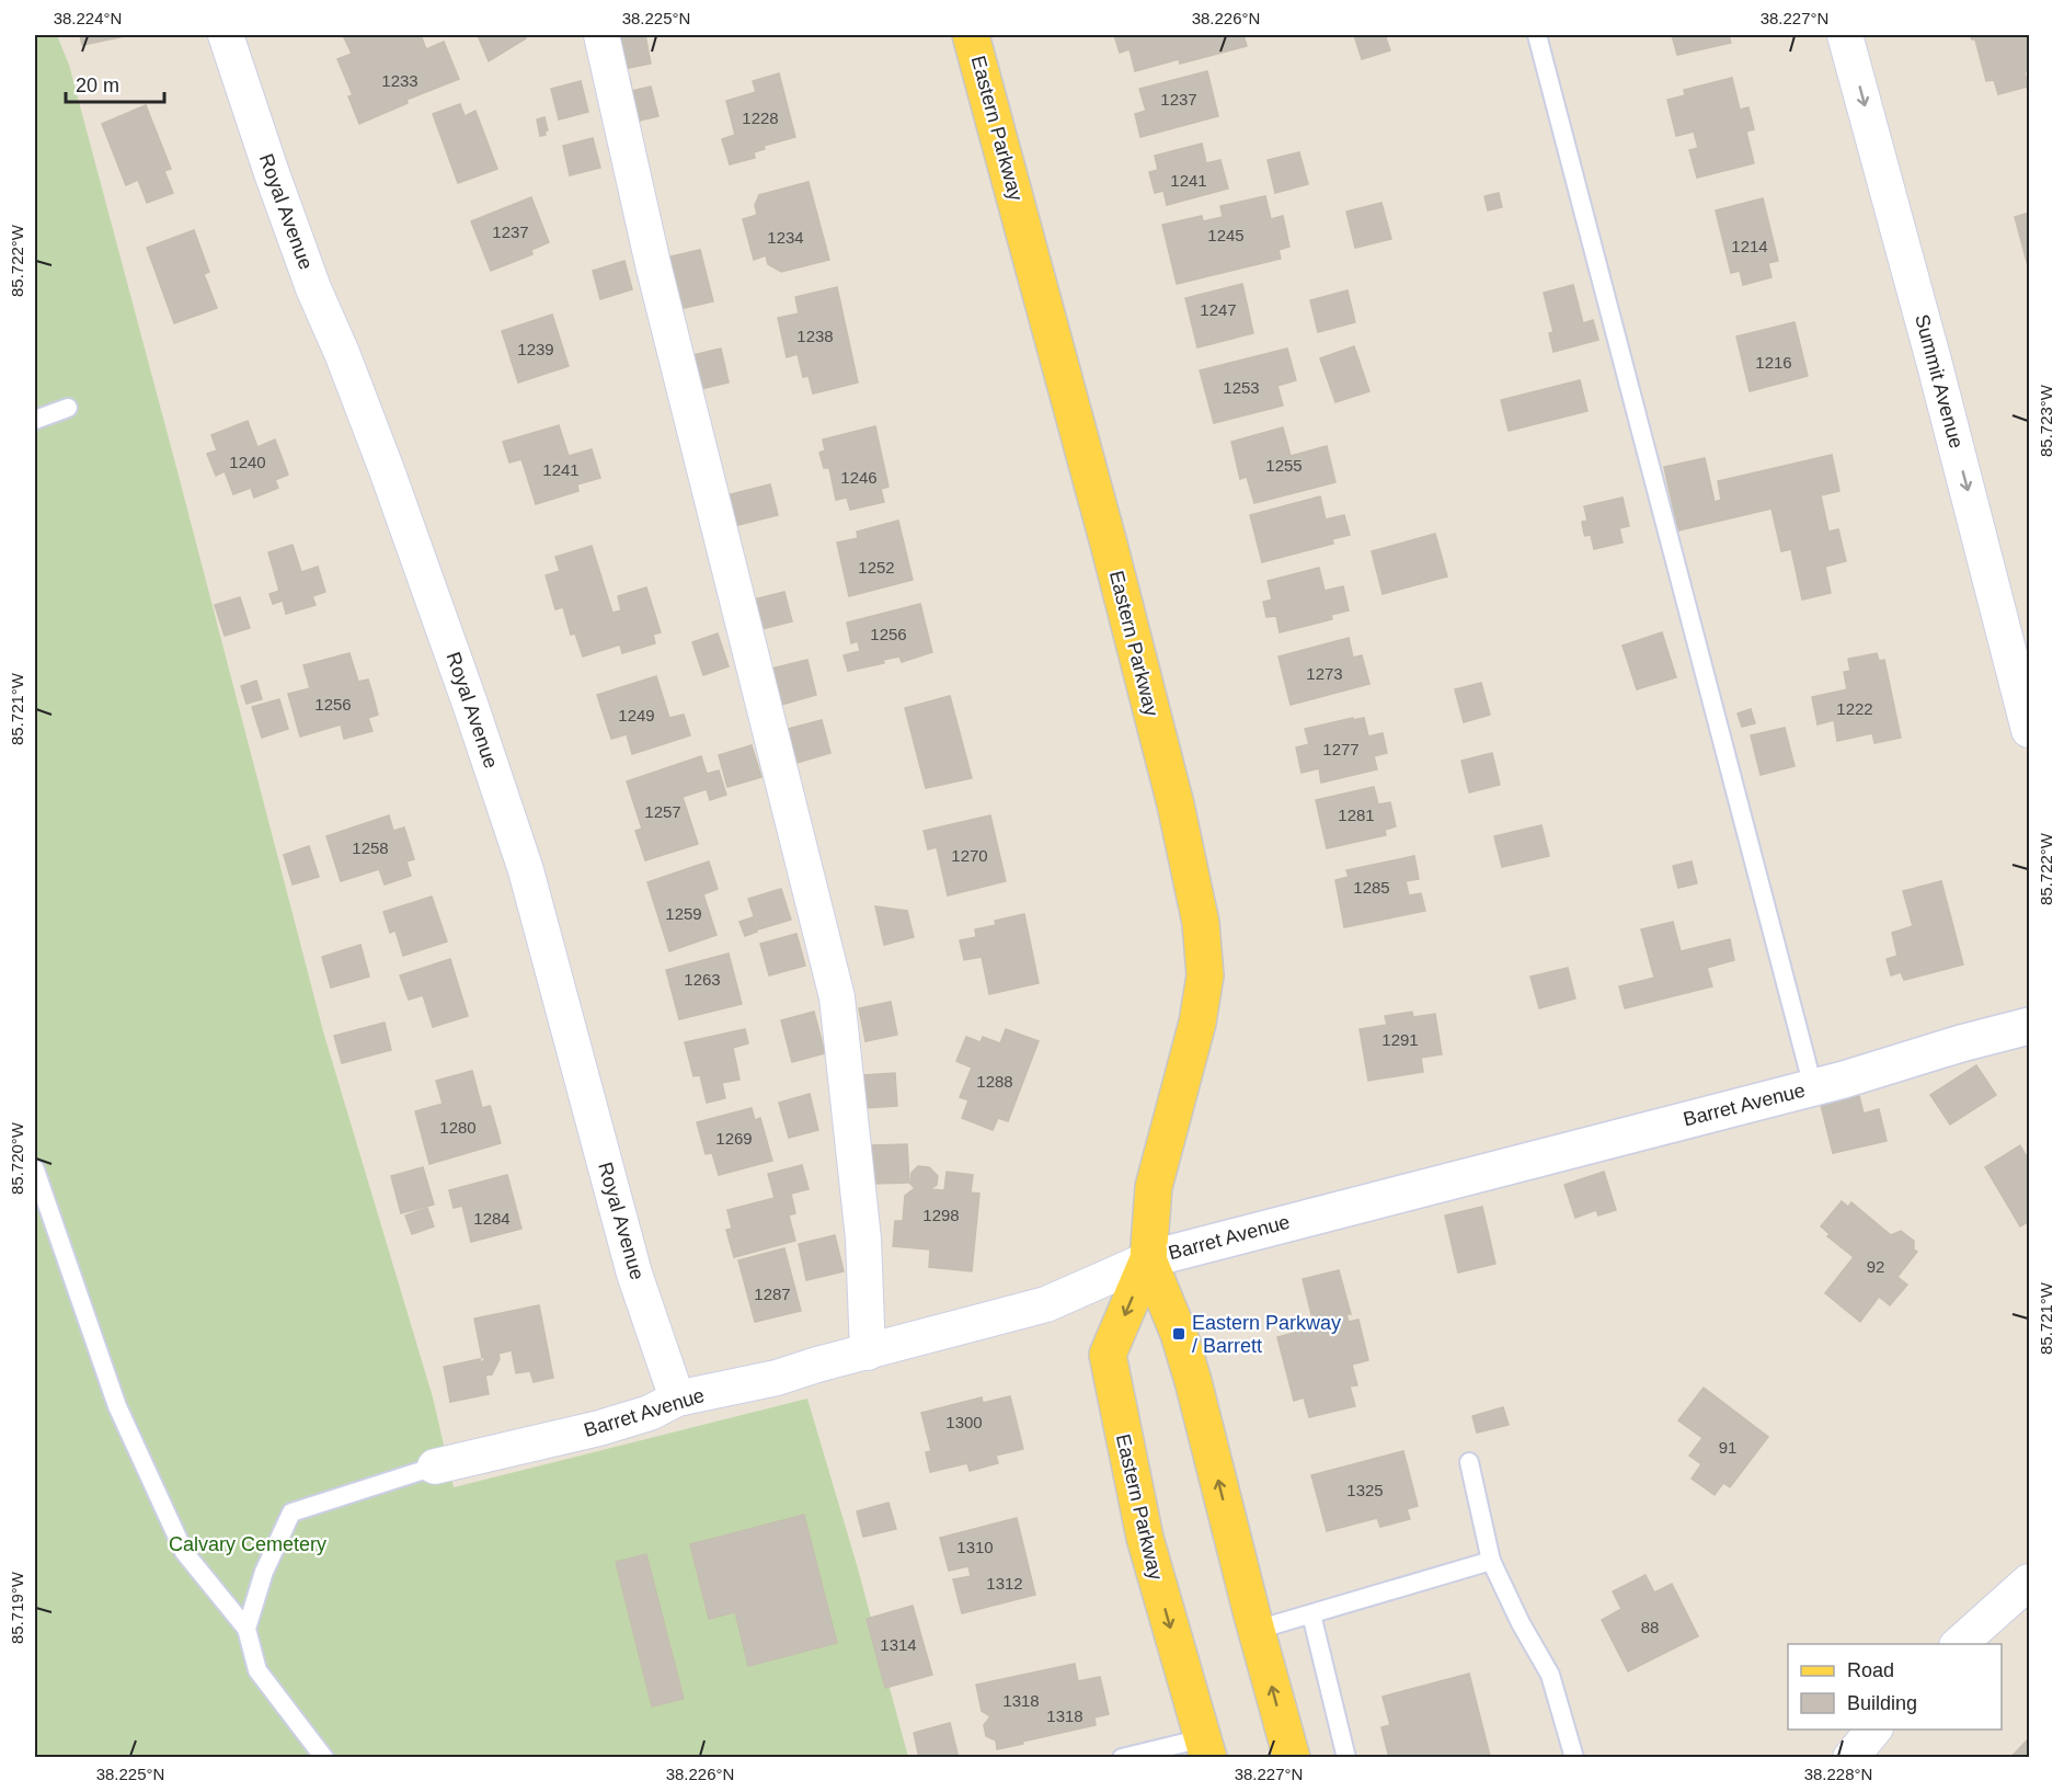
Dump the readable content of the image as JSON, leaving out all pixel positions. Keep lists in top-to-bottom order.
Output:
{
  "streets": {
    "main road": ["Eastern Parkway"],
    "street": ["Royal Avenue", "Summit Avenue", "Barret Avenue"]
  },
  "crossings": [
    ["Eastern Parkway", "Barret Avenue"],
    ["Royal Avenue", "Barret Avenue"]
  ],
  "one_way": ["Summit Avenue"],
  "parks": ["Calvary Cemetery"],
  "places": {
    "transit": ["Eastern Parkway / Barrett"]
  },
  "house_numbers": [
    "1233",
    "1237",
    "1228",
    "1241",
    "1237",
    "1245",
    "1234",
    "1214",
    "1247",
    "1238",
    "1239",
    "1216",
    "1253",
    "1240",
    "1255",
    "1241",
    "1246",
    "1252",
    "1256",
    "1273",
    "1256",
    "1222",
    "1249",
    "1277",
    "1257",
    "1281",
    "1258",
    "1270",
    "1285",
    "1259",
    "1263",
    "1291",
    "1288",
    "1280",
    "1269",
    "1298",
    "1284",
    "92",
    "1287",
    "1300",
    "91",
    "1325",
    "1310",
    "1312",
    "88",
    "1314",
    "1318",
    "1318"
  ],
  "legend": ["Road", "Building"],
  "scale_bar": "20 m",
  "coordinates": [
    "38.224°N",
    "38.225°N",
    "38.226°N",
    "38.227°N",
    "85.722°W",
    "85.723°W",
    "85.721°W",
    "85.720°W",
    "85.719°W",
    "38.228°N"
  ]
}
